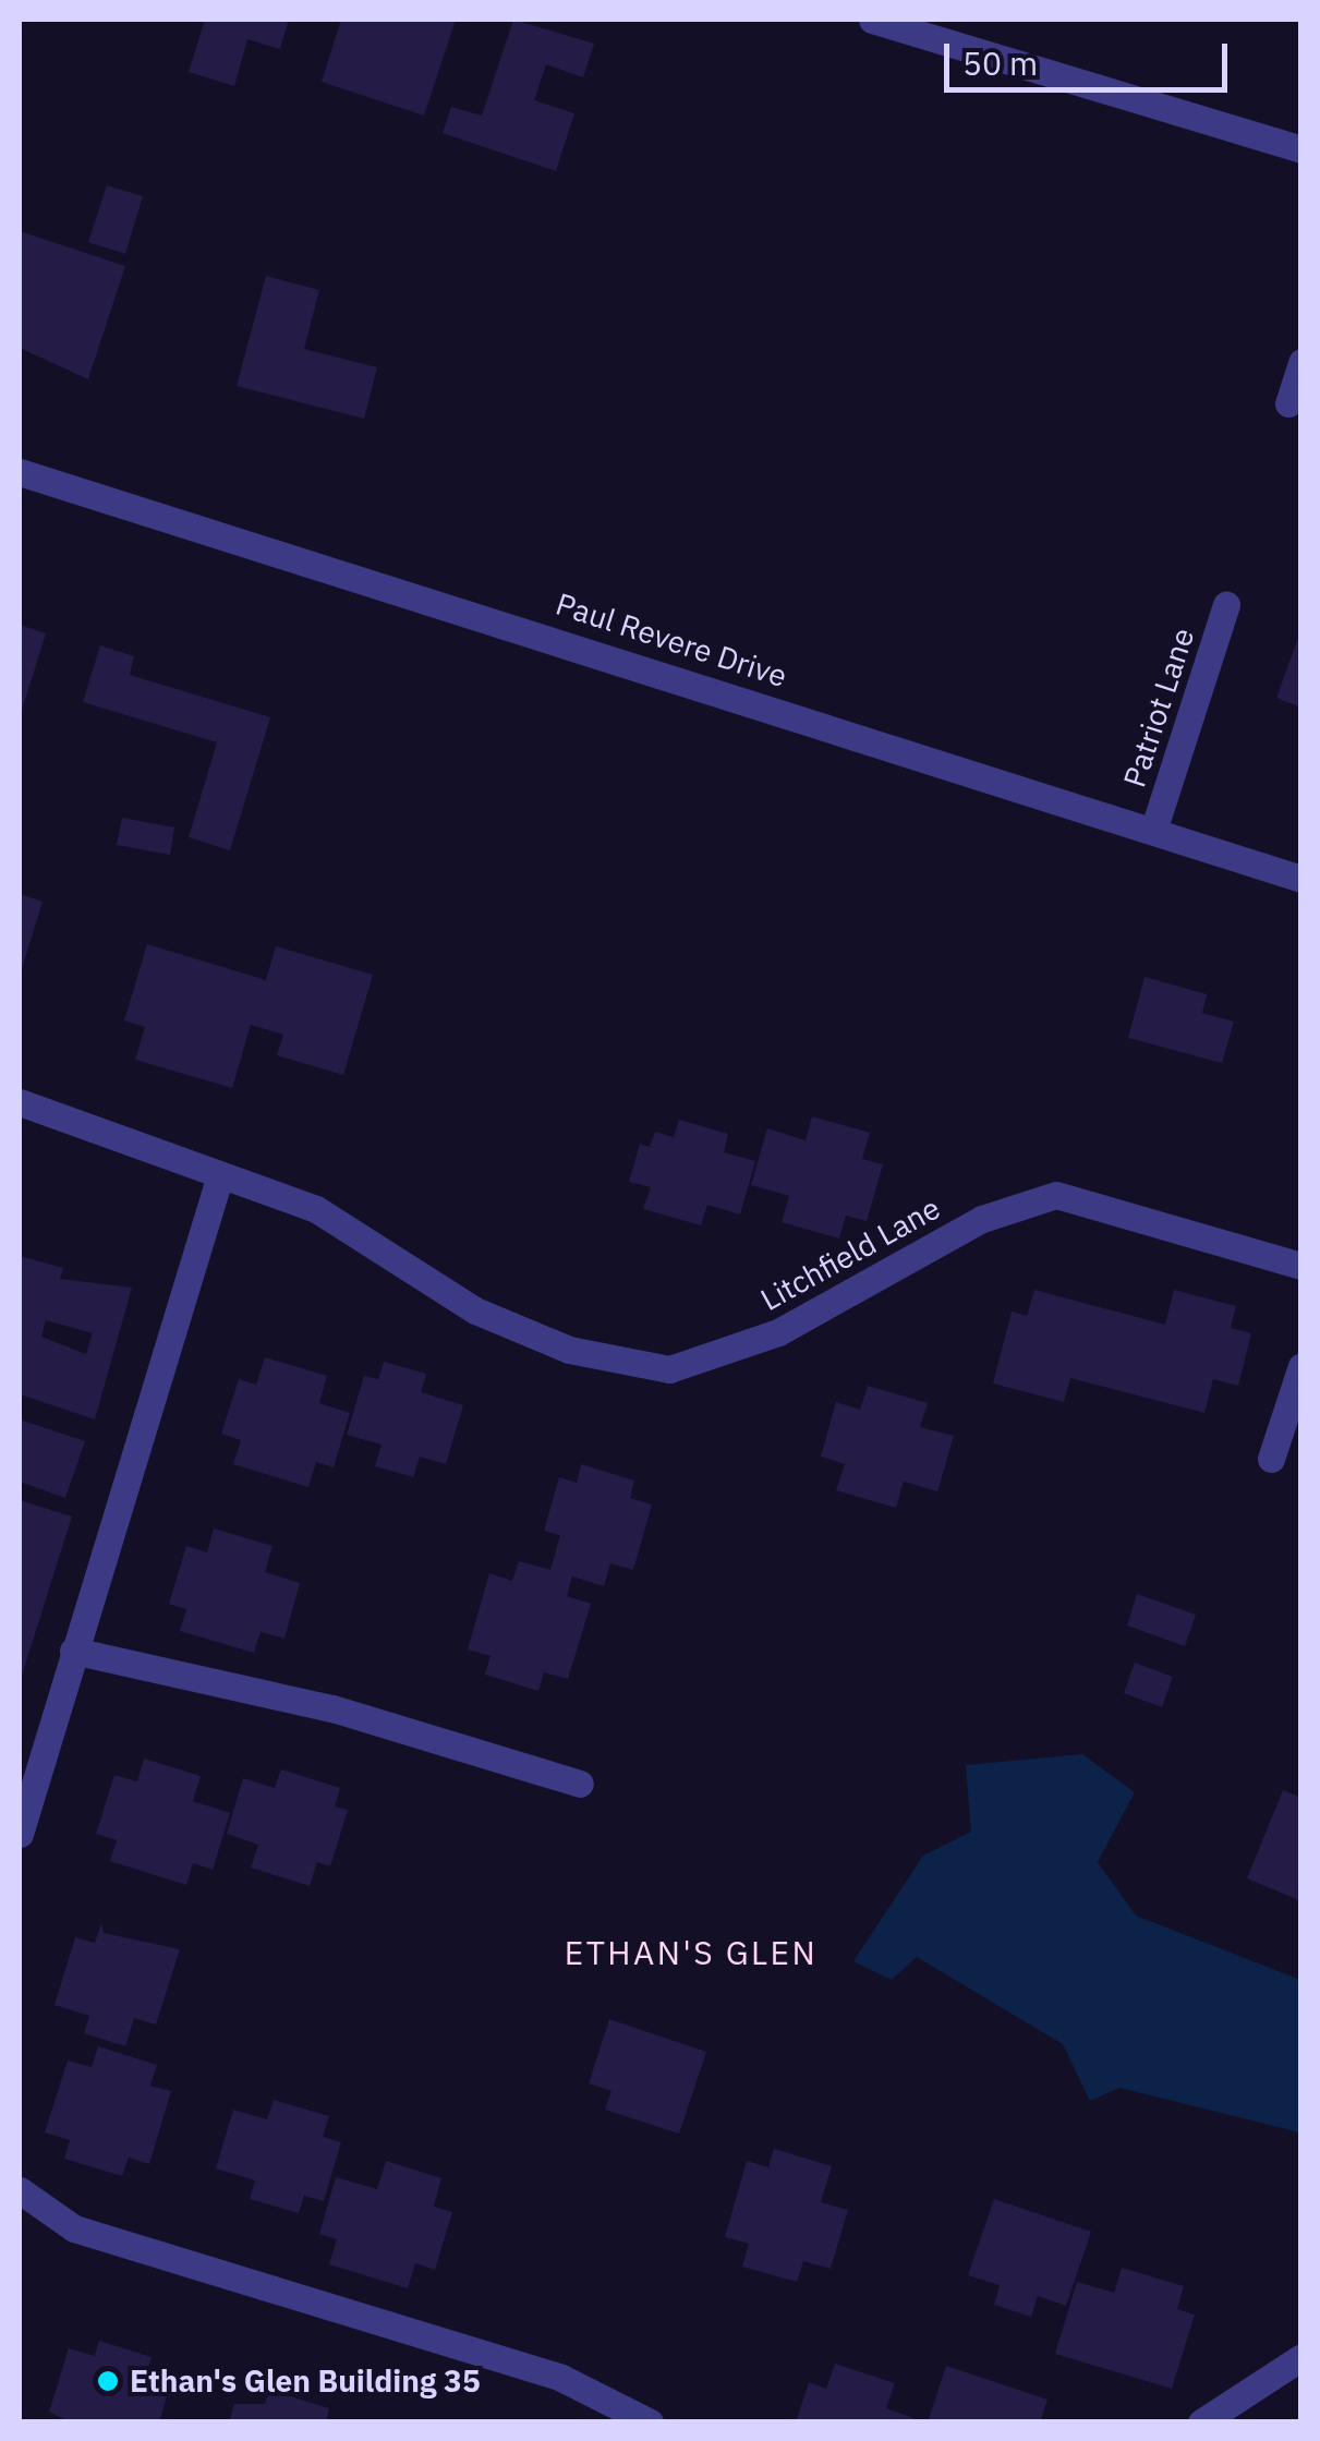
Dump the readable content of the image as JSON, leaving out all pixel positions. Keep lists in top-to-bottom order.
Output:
{
  "streets": {
    "street": ["Paul Revere Drive", "Patriot Lane", "Litchfield Lane"]
  },
  "crossings": [
    ["Paul Revere Drive", "Patriot Lane"]
  ],
  "districts": ["ETHAN'S GLEN"],
  "places": ["Ethan's Glen Building 35"],
  "scale_bar": "50 m"
}
